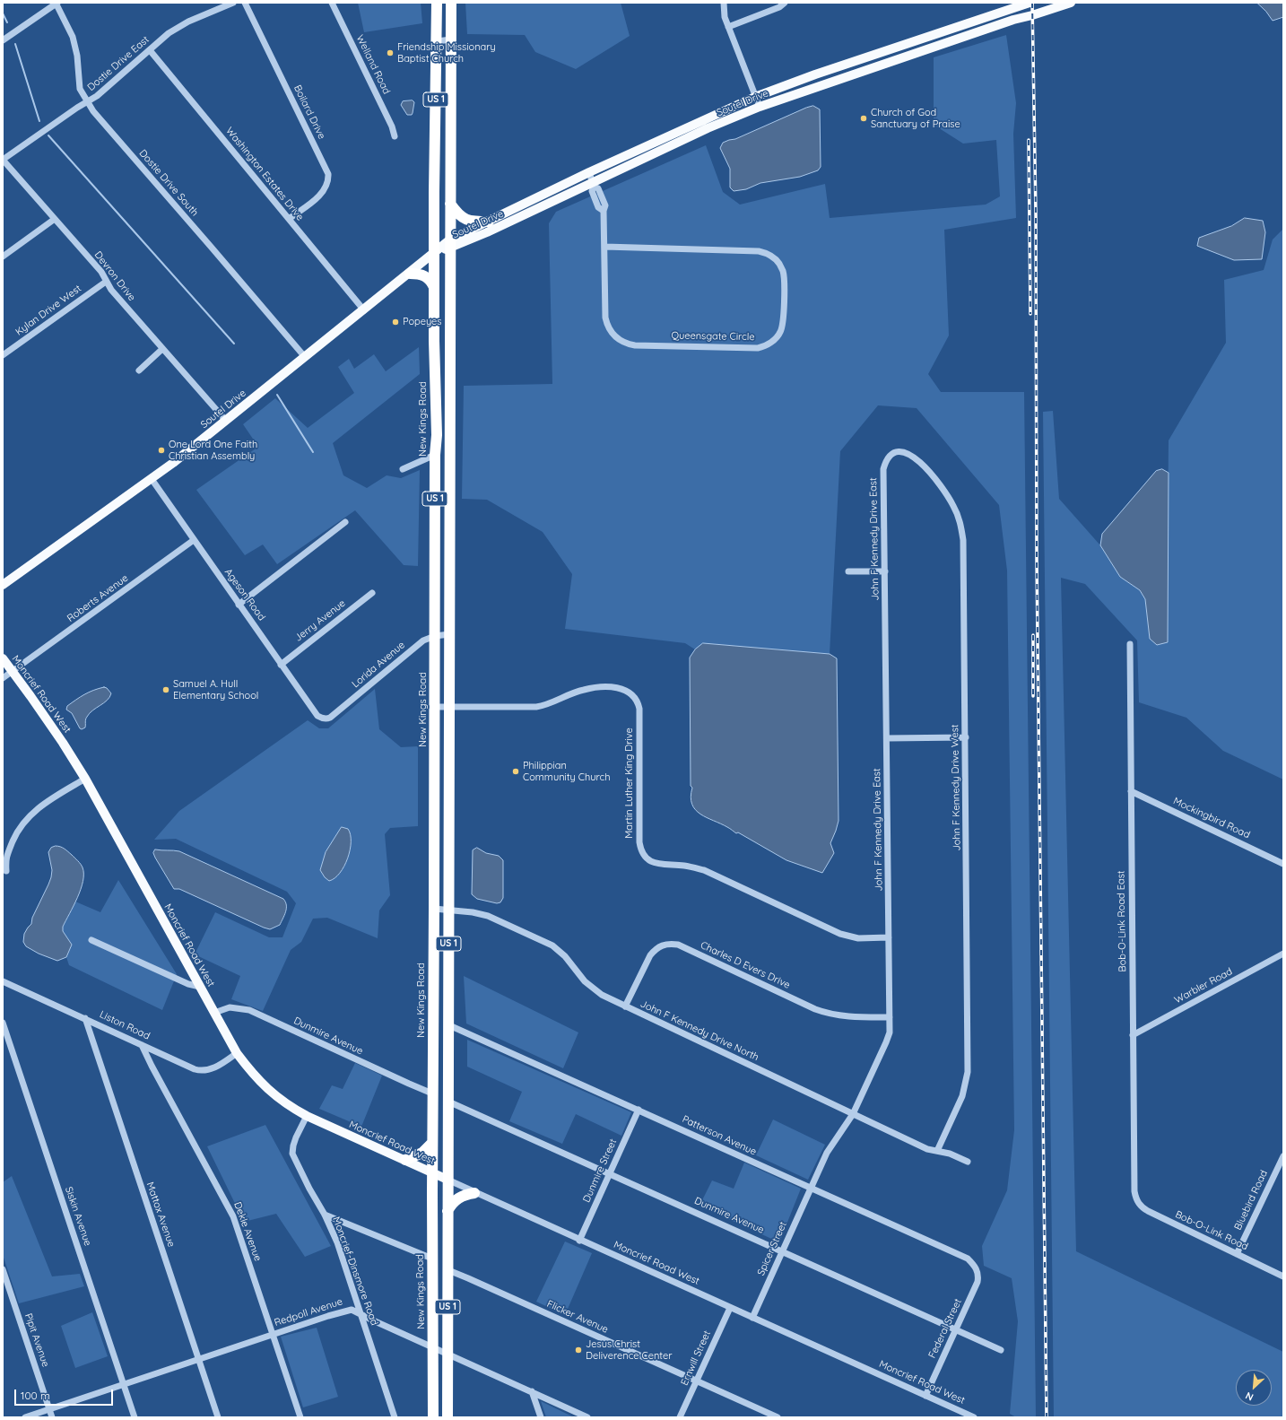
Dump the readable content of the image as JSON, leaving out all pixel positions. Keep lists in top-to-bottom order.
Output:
{
  "streets": {
    "highway": ["US 1", "New Kings Road"],
    "main road": ["Soutel Drive", "Moncrief Road West"],
    "street": [
      "Dostie Drive East",
      "Welland Road",
      "Boilard Drive",
      "Washington Estates Drive",
      "Dostie Drive South",
      "Devron Drive",
      "Kylan Drive West",
      "Queensgate Circle",
      "John F Kennedy Drive East",
      "Ageson Road",
      "Roberts Avenue",
      "Jerry Avenue",
      "Lorida Avenue",
      "Martin Luther King Drive",
      "John F Kennedy Drive West",
      "Mockingbird Road",
      "Bob-O-Link Road East",
      "Charles D Evers Drive",
      "Warbler Road",
      "Liston Road",
      "John F Kennedy Drive North",
      "Dunmire Avenue",
      "Patterson Avenue",
      "Dunmire Street",
      "Bluebird Road",
      "Mattox Avenue",
      "Siskin Avenue",
      "Bob-O-Link Road",
      "Dekle Avenue",
      "Spicer Street",
      "Moncrief-Dinsmore Road",
      "Redpoll Avenue",
      "Flicker Avenue",
      "Federal Street",
      "Pipit Avenue",
      "Ernwill Street"
    ]
  },
  "crossings": [
    ["Dostie Drive East", "Washington Estates Drive"],
    ["Dostie Drive East", "Dostie Drive South"],
    ["Dostie Drive East", "Devron Drive"],
    ["US 1", "Soutel Drive"],
    ["US 1", "Lorida Avenue"],
    ["US 1", "Moncrief Road West"],
    ["US 1", "Martin Luther King Drive"],
    ["US 1", "John F Kennedy Drive North"],
    ["US 1", "Dunmire Avenue"],
    ["US 1", "Patterson Avenue"],
    ["US 1", "Redpoll Avenue"],
    ["US 1", "Flicker Avenue"],
    ["Soutel Drive", "Washington Estates Drive"],
    ["Soutel Drive", "Dostie Drive South"],
    ["Soutel Drive", "Devron Drive"],
    ["Soutel Drive", "Queensgate Circle"],
    ["Soutel Drive", "New Kings Road"],
    ["Soutel Drive", "Ageson Road"],
    ["Boilard Drive", "Washington Estates Drive"],
    ["Devron Drive", "Kylan Drive West"],
    ["New Kings Road", "Lorida Avenue"],
    ["New Kings Road", "Moncrief Road West"],
    ["New Kings Road", "Martin Luther King Drive"],
    ["New Kings Road", "John F Kennedy Drive North"],
    ["New Kings Road", "Dunmire Avenue"],
    ["New Kings Road", "Redpoll Avenue"],
    ["John F Kennedy Drive East", "Martin Luther King Drive"],
    ["John F Kennedy Drive East", "John F Kennedy Drive West"],
    ["John F Kennedy Drive East", "Charles D Evers Drive"],
    ["John F Kennedy Drive East", "John F Kennedy Drive North"],
    ["John F Kennedy Drive East", "Patterson Avenue"],
    ["John F Kennedy Drive East", "Spicer Street"],
    ["Ageson Road", "Roberts Avenue"],
    ["Ageson Road", "Jerry Avenue"],
    ["Ageson Road", "Lorida Avenue"],
    ["Roberts Avenue", "Moncrief Road West"],
    ["Moncrief Road West", "Liston Road"],
    ["Moncrief Road West", "Dunmire Avenue"],
    ["Moncrief Road West", "Dunmire Street"],
    ["Moncrief Road West", "Spicer Street"],
    ["Moncrief Road West", "Moncrief-Dinsmore Road"],
    ["Moncrief Road West", "Federal Street"],
    ["Moncrief Road West", "Ernwill Street"],
    ["John F Kennedy Drive West", "John F Kennedy Drive North"],
    ["Mockingbird Road", "Bob-O-Link Road East"],
    ["Bob-O-Link Road East", "Warbler Road"],
    ["Bob-O-Link Road East", "Bob-O-Link Road"],
    ["Charles D Evers Drive", "John F Kennedy Drive North"],
    ["Liston Road", "Mattox Avenue"],
    ["Liston Road", "Dekle Avenue"],
    ["Dunmire Avenue", "Dunmire Street"],
    ["Dunmire Avenue", "Spicer Street"],
    ["Dunmire Avenue", "Federal Street"],
    ["Patterson Avenue", "Dunmire Street"],
    ["Patterson Avenue", "Spicer Street"],
    ["Patterson Avenue", "Federal Street"],
    ["Bluebird Road", "Bob-O-Link Road"],
    ["Mattox Avenue", "Redpoll Avenue"],
    ["Siskin Avenue", "Redpoll Avenue"],
    ["Dekle Avenue", "Redpoll Avenue"],
    ["Moncrief-Dinsmore Road", "Redpoll Avenue"],
    ["Redpoll Avenue", "Pipit Avenue"],
    ["Flicker Avenue", "Ernwill Street"]
  ],
  "places": [
    "Friendship Missionary Baptist Church",
    "Church of God Sanctuary of Praise",
    "Popeyes",
    "One Lord One Faith Christian Assembly",
    "Samuel A. Hull Elementary School",
    "Philippian Community Church",
    "Jesus Christ Deliverence Center"
  ],
  "scale_bar": "100 m",
  "north": "bottom left"
}
